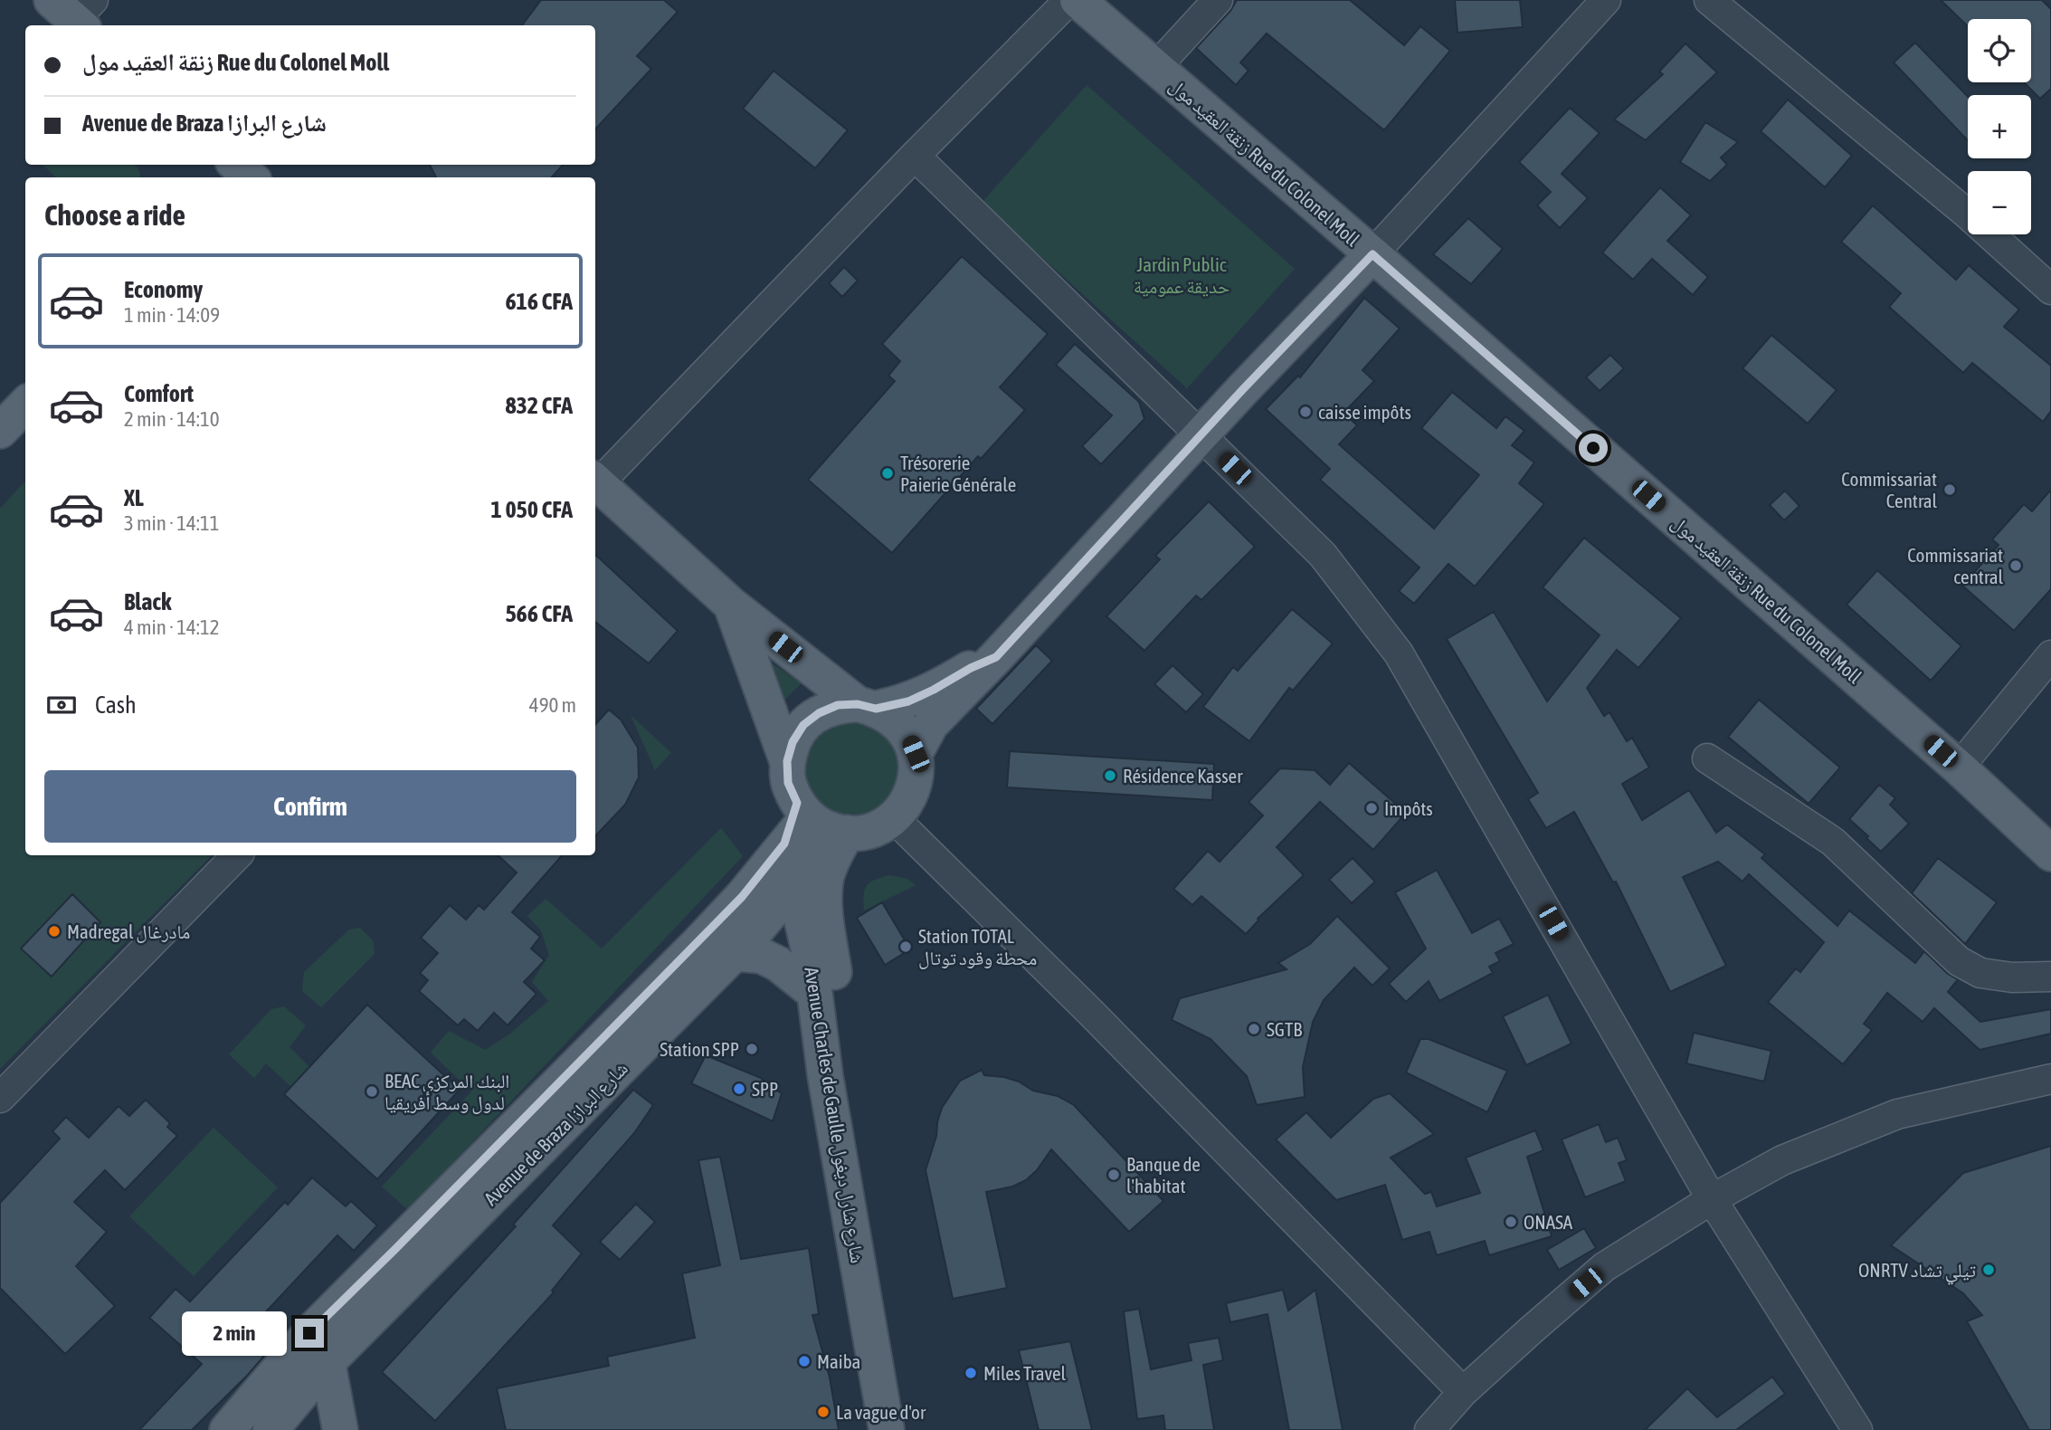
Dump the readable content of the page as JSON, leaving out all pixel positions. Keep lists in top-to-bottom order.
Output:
{
  "streets": {
    "main road": ["زنقة العقيد مول Rue du Colonel Moll", "Avenue Charles de Gaulle شارع شارل ديغول", "Avenue de Braza شارع البرازا"]
  },
  "crossings": [
    ["Avenue Charles de Gaulle شارع شارل ديغول", "Avenue de Braza شارع البرازا"]
  ],
  "parks": ["Jardin Public حديقة عمومية"],
  "places": [
    "caisse impôts",
    "Trésorerie Paierie Générale",
    "Commissariat Central",
    "Commissariat central",
    "Résidence Kasser",
    "Impôts",
    "Madregal مادرغال",
    "Station TOTAL محطة وقود توتال",
    "SGTB",
    "Station SPP",
    "SPP",
    "BEAC البنك المركزي لدول وسط أفريقيا",
    "Banque de l'habitat",
    "ONASA",
    "ONRTV تيلي تشاد",
    "Maiba",
    "Miles Travel",
    "La vague d'or"
  ],
  "page": {
    "map_buttons": ["+", "−"],
    "banner": ["زنقة العقيد مول Rue du Colonel Moll", "Avenue de Braza شارع البرازا"],
    "heading": "Choose a ride",
    "list": [
      {
        "name": "Economy",
        "note": "1 min · 14:09",
        "value": "616 CFA"
      },
      {
        "name": "Comfort",
        "note": "2 min · 14:10",
        "value": "832 CFA"
      },
      {
        "name": "XL",
        "note": "3 min · 14:11",
        "value": "1 050 CFA"
      },
      {
        "name": "Black",
        "note": "4 min · 14:12",
        "value": "566 CFA"
      }
    ],
    "pay": ["Cash", "490 m"],
    "buttons": "Confirm",
    "bubble": "2 min"
  }
}
